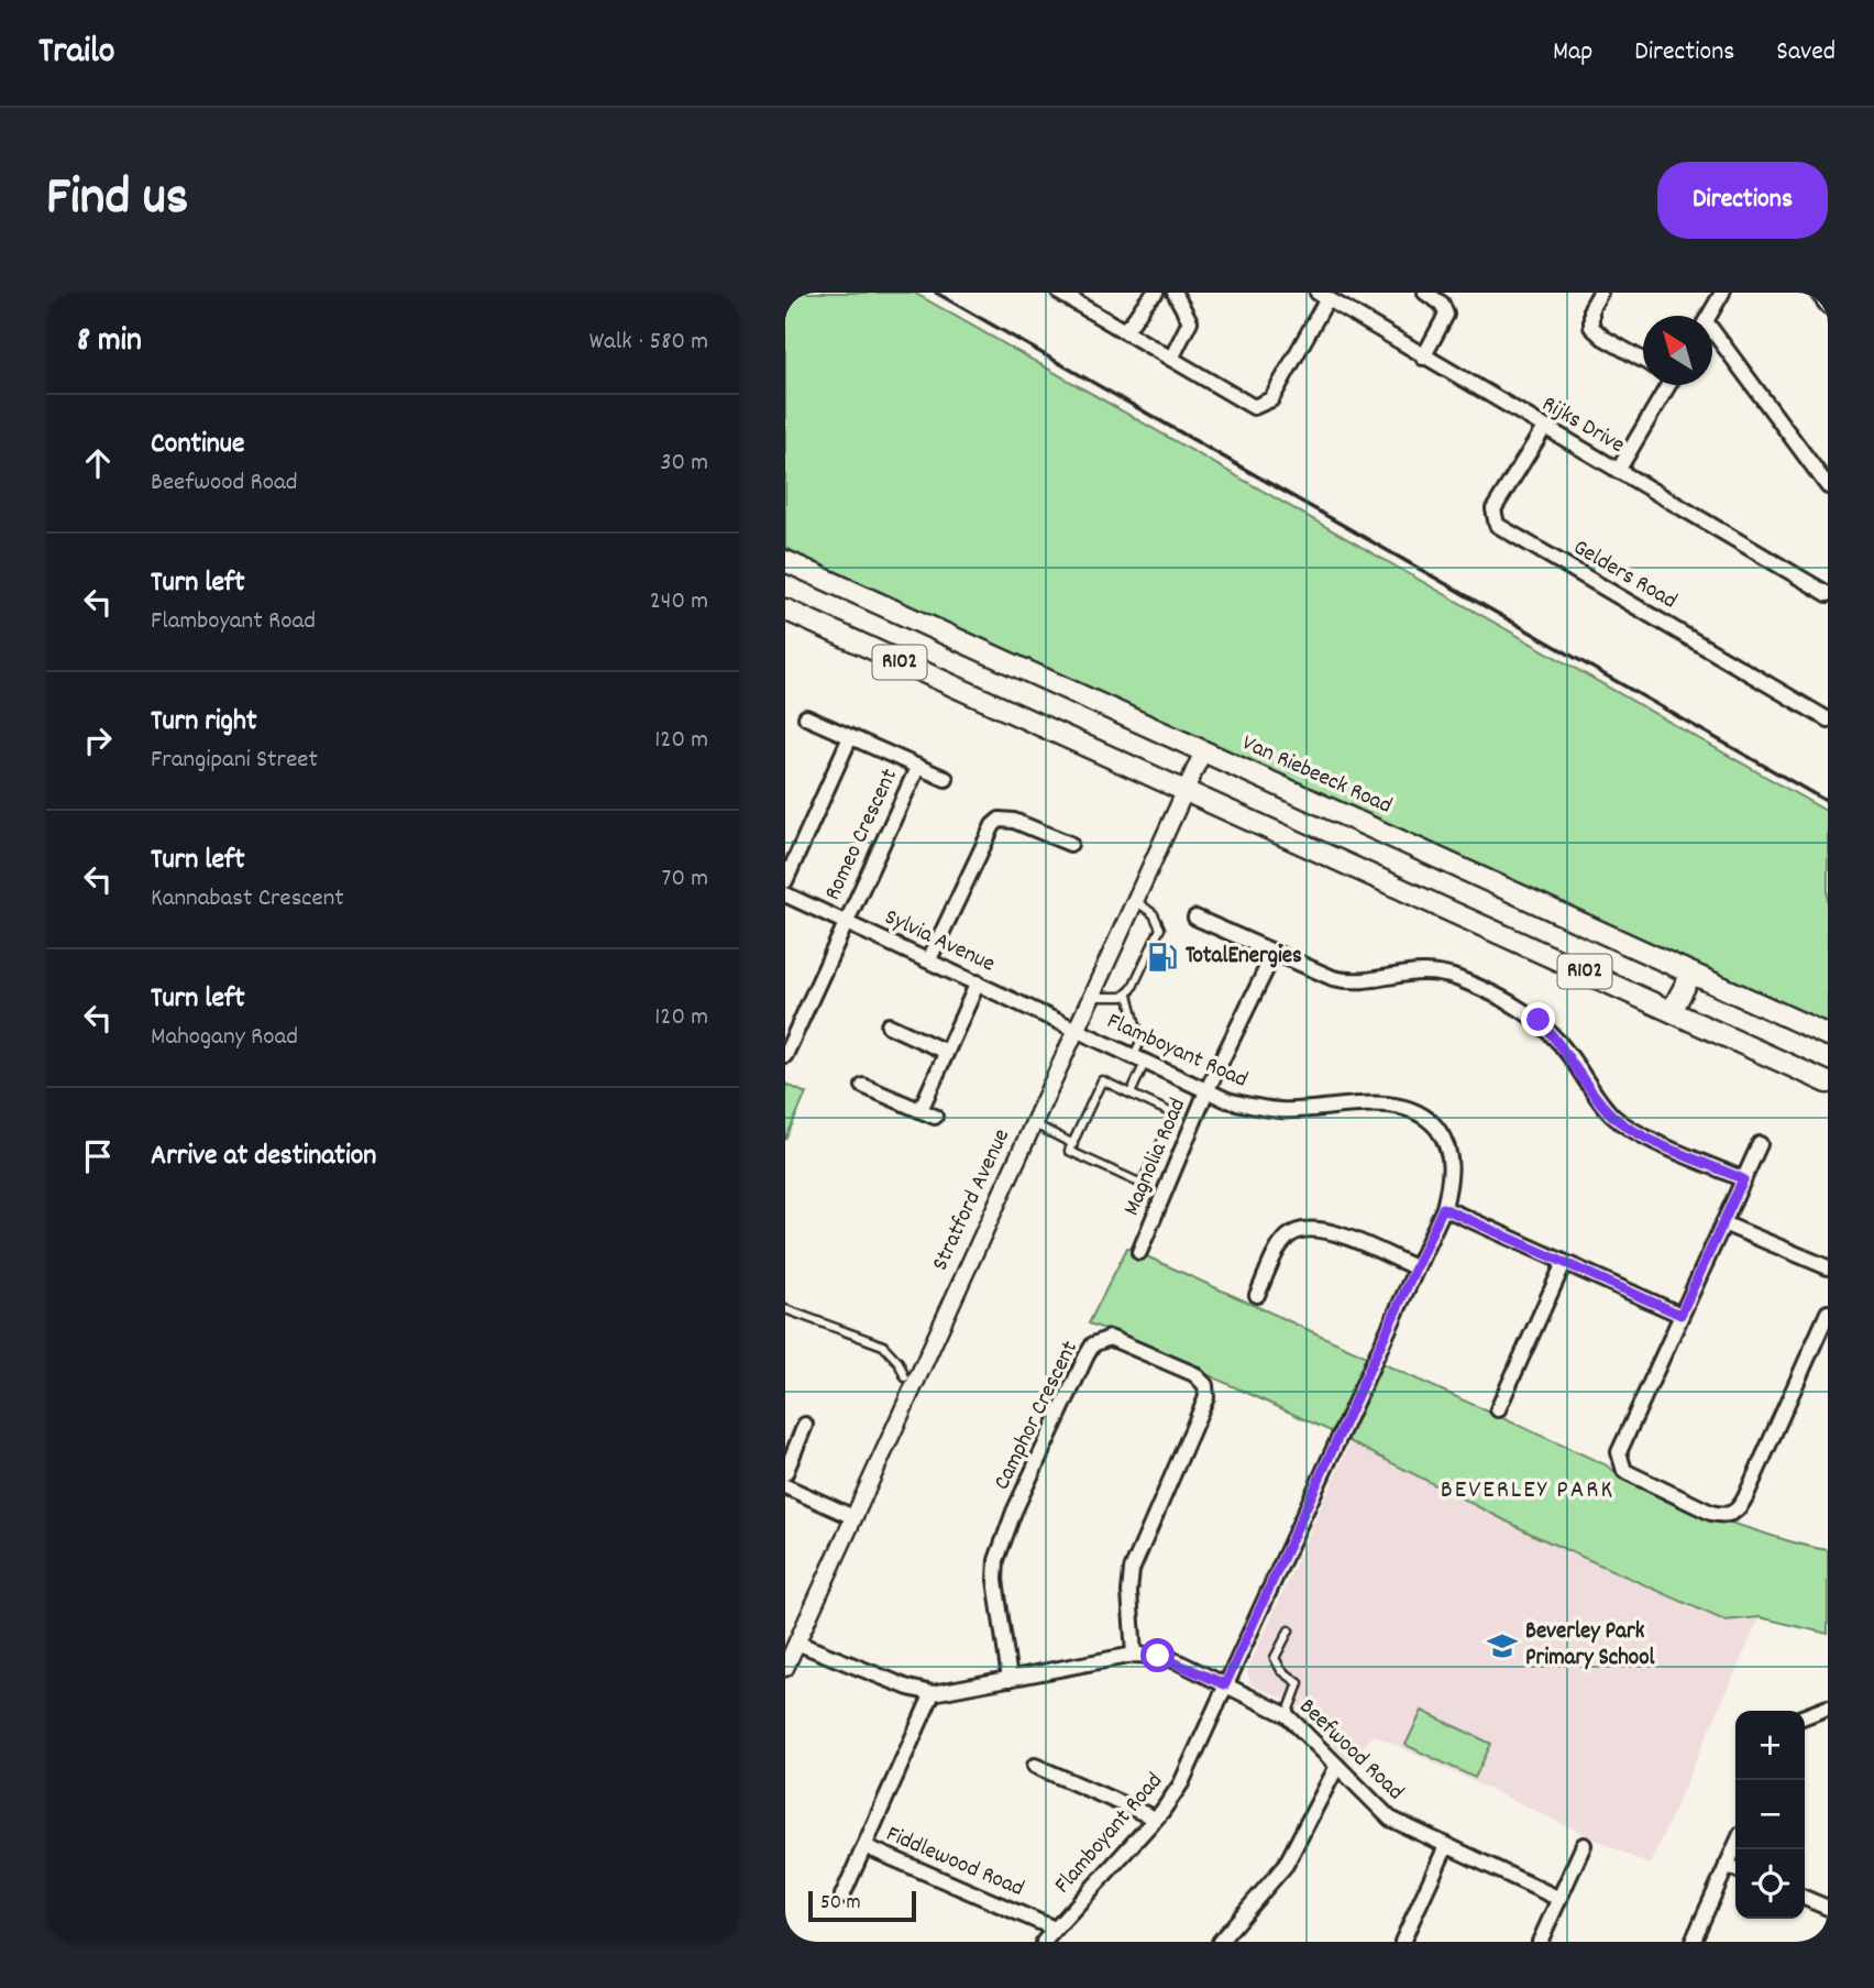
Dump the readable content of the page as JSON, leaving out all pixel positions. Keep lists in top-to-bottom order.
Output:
{
  "streets": {
    "main road": ["R102", "Van Riebeeck Road"],
    "street": [
      "Rijks Drive",
      "Gelders Road",
      "Romeo Crescent",
      "Sylvia Avenue",
      "Flamboyant Road",
      "Magnolia Road",
      "Stratford Avenue",
      "Camphor Crescent",
      "Beefwood Road",
      "Fiddlewood Road"
    ]
  },
  "crossings": [
    ["Rijks Drive", "Gelders Road"],
    ["R102", "Stratford Avenue"],
    ["Van Riebeeck Road", "Stratford Avenue"],
    ["Romeo Crescent", "Sylvia Avenue"],
    ["Sylvia Avenue", "Flamboyant Road"],
    ["Sylvia Avenue", "Stratford Avenue"],
    ["Flamboyant Road", "Magnolia Road"],
    ["Flamboyant Road", "Stratford Avenue"],
    ["Flamboyant Road", "Beefwood Road"],
    ["Flamboyant Road", "Fiddlewood Road"],
    ["Stratford Avenue", "Beefwood Road"],
    ["Camphor Crescent", "Beefwood Road"],
    ["Beefwood Road", "Fiddlewood Road"]
  ],
  "districts": ["BEVERLEY PARK"],
  "places": {
    "fuel station": ["TotalEnergies"],
    "school or university": ["Beverley Park Primary School"]
  },
  "scale_bar": "50 m",
  "north": "top left",
  "page": {
    "header": "Trailo",
    "nav": ["Map", "Directions", "Saved"],
    "title": "Find us",
    "buttons": "Directions",
    "heading": ["8 min", "Walk · 580 m"],
    "list": [
      ["Continue", "Beefwood Road", "30 m"],
      ["Turn left", "Flamboyant Road", "240 m"],
      ["Turn right", "Frangipani Street", "120 m"],
      ["Turn left", "Kannabast Crescent", "70 m"],
      ["Turn left", "Mahogany Road", "120 m"],
      "Arrive at destination"
    ],
    "map_buttons": ["+", "−"],
    "scale": "50 m"
  }
}
